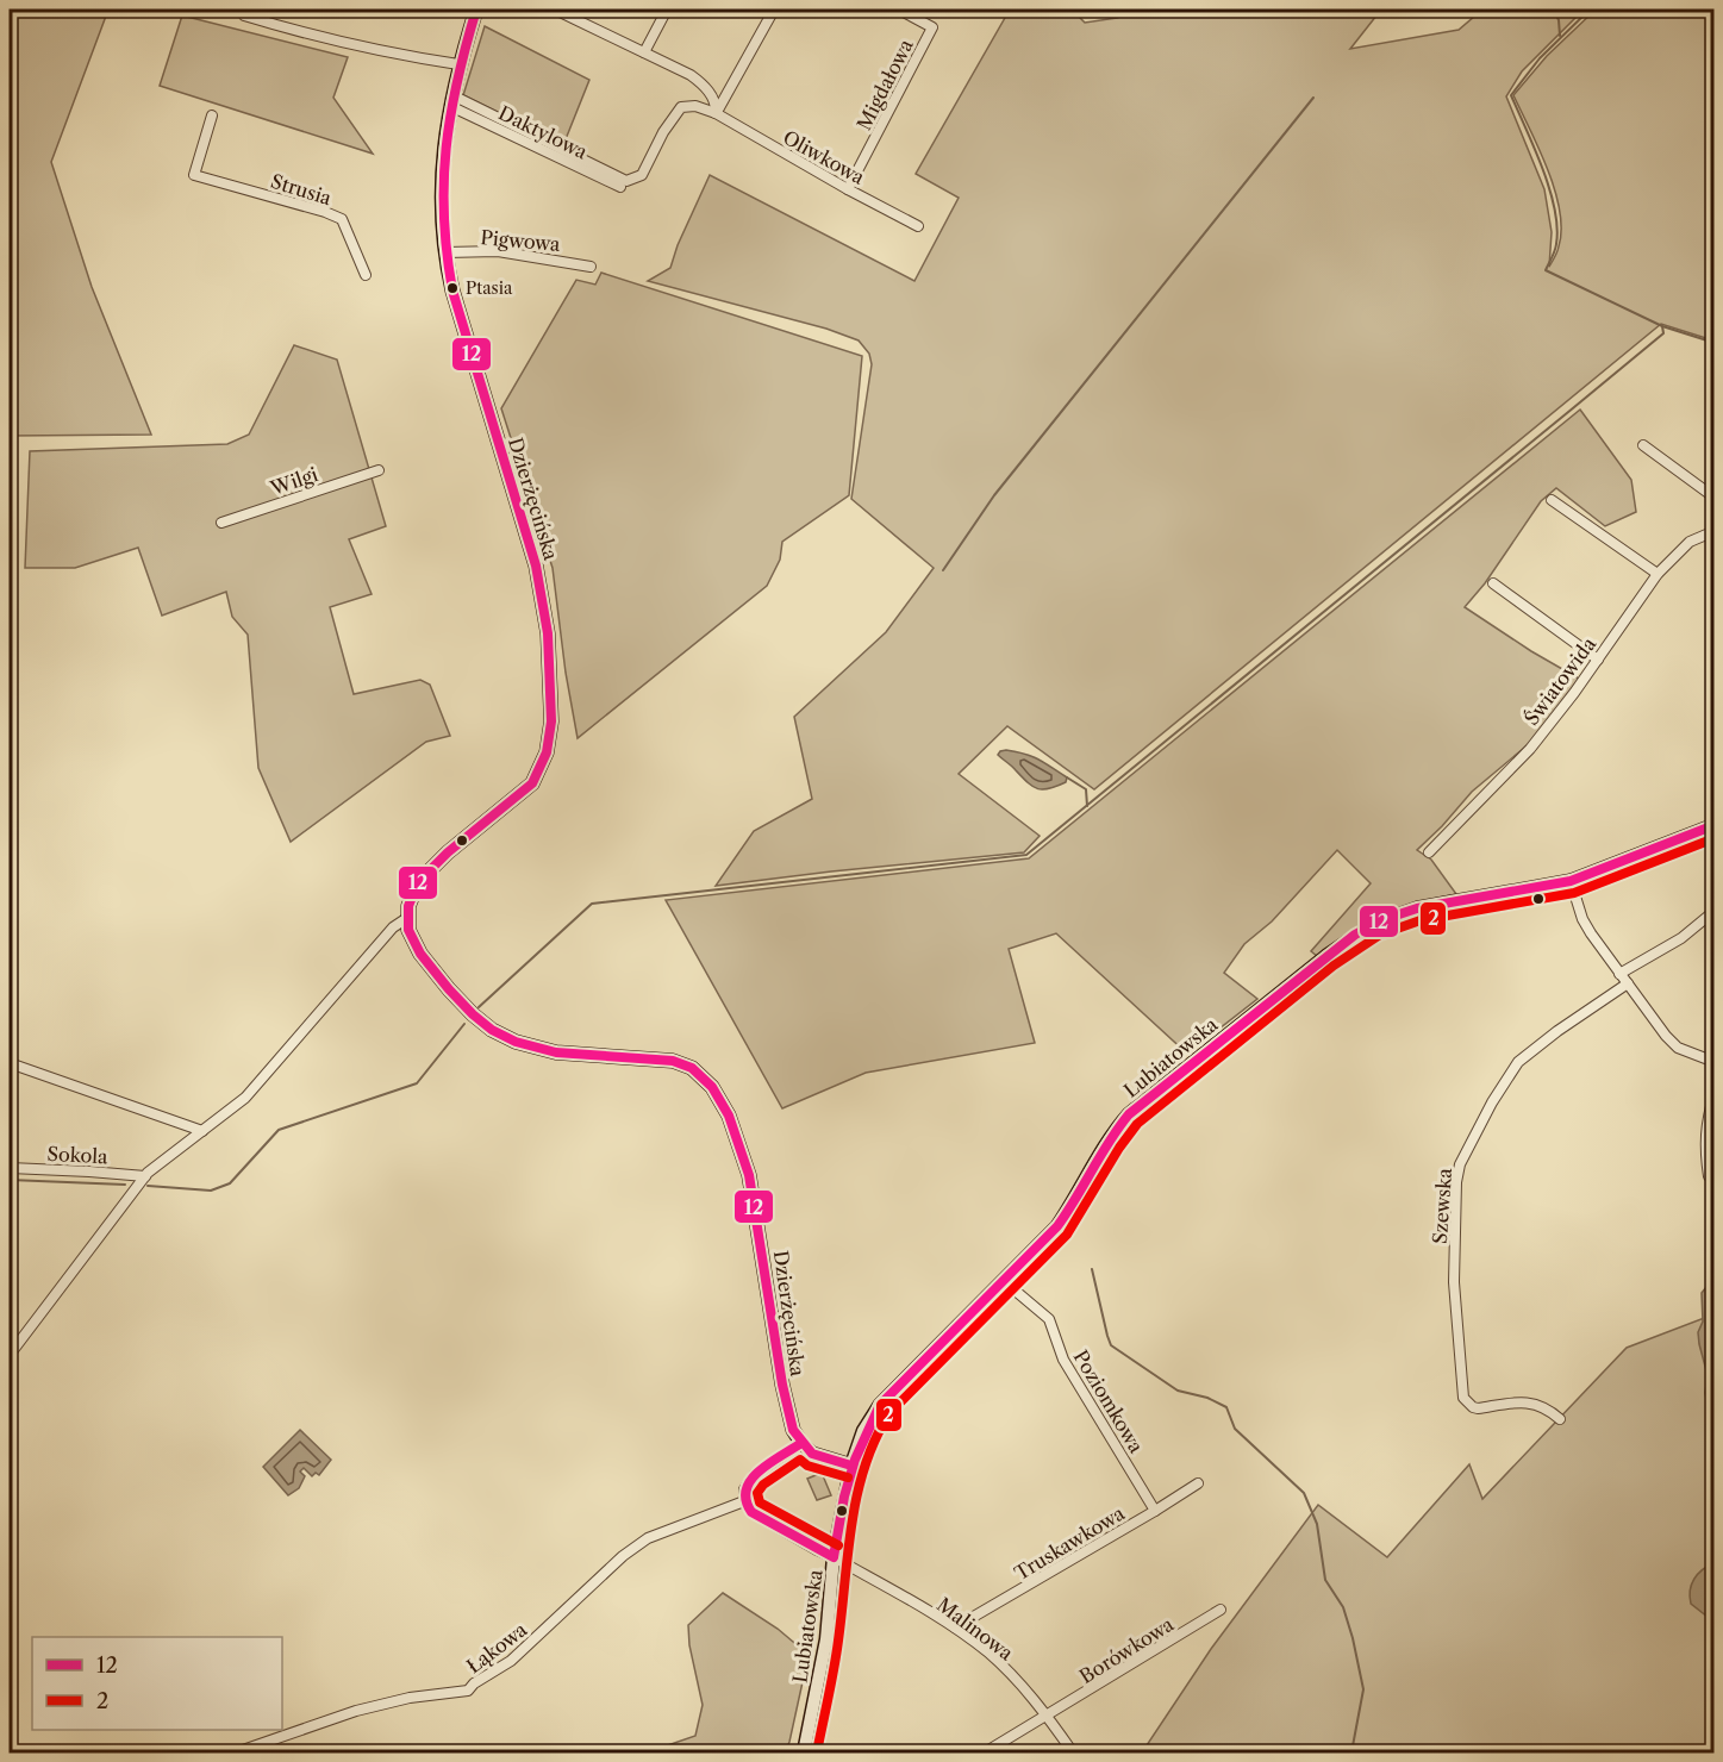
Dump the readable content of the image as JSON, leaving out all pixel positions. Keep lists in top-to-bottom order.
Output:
{
  "streets": {
    "street": [
      "Migdałowa",
      "Daktylowa",
      "Oliwkowa",
      "Strusia",
      "Pigwowa",
      "Wilgi",
      "Dzierżęcińska",
      "Światowida",
      "Lubiatowska",
      "Sokola",
      "Szewska",
      "Poziomkowa",
      "Truskawkowa",
      "Malinowa",
      "Łąkowa",
      "Borówkowa"
    ]
  },
  "crossings": [
    ["Migdałowa", "Oliwkowa"],
    ["Daktylowa", "Dzierżęcińska"],
    ["Pigwowa", "Dzierżęcińska"],
    ["Lubiatowska", "Poziomkowa"],
    ["Lubiatowska", "Malinowa"],
    ["Poziomkowa", "Truskawkowa"],
    ["Truskawkowa", "Malinowa"],
    ["Malinowa", "Borówkowa"]
  ],
  "places": ["Ptasia"],
  "lines": ["transit line 12", "transit line 2"],
  "legend": ["12", "2"]
}
